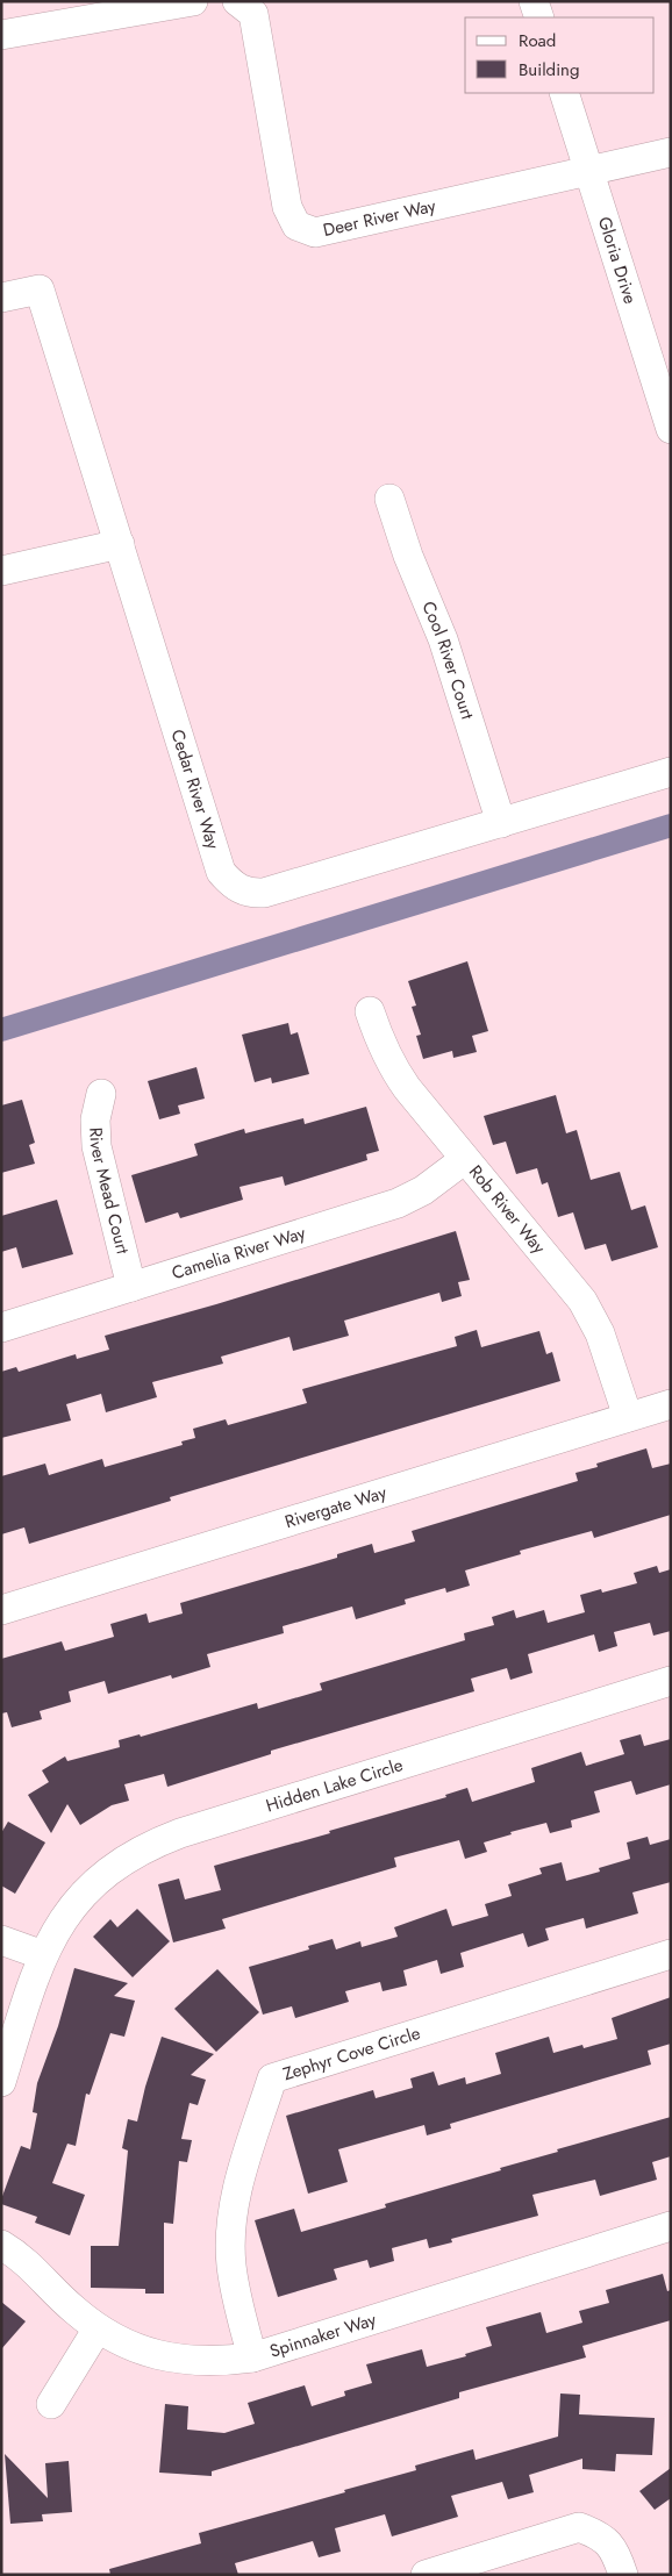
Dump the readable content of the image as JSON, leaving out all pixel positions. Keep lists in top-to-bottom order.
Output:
{
  "streets": {
    "street": [
      "Deer River Way",
      "Gloria Drive",
      "Cool River Court",
      "Cedar River Way",
      "River Mead Court",
      "Rob River Way",
      "Camelia River Way",
      "Rivergate Way",
      "Hidden Lake Circle",
      "Zephyr Cove Circle",
      "Spinnaker Way"
    ]
  },
  "crossings": [
    ["Deer River Way", "Gloria Drive"],
    ["Cool River Court", "Cedar River Way"],
    ["River Mead Court", "Camelia River Way"],
    ["Rob River Way", "Camelia River Way"],
    ["Rob River Way", "Rivergate Way"],
    ["Zephyr Cove Circle", "Spinnaker Way"]
  ],
  "legend": ["Road", "Building"]
}
